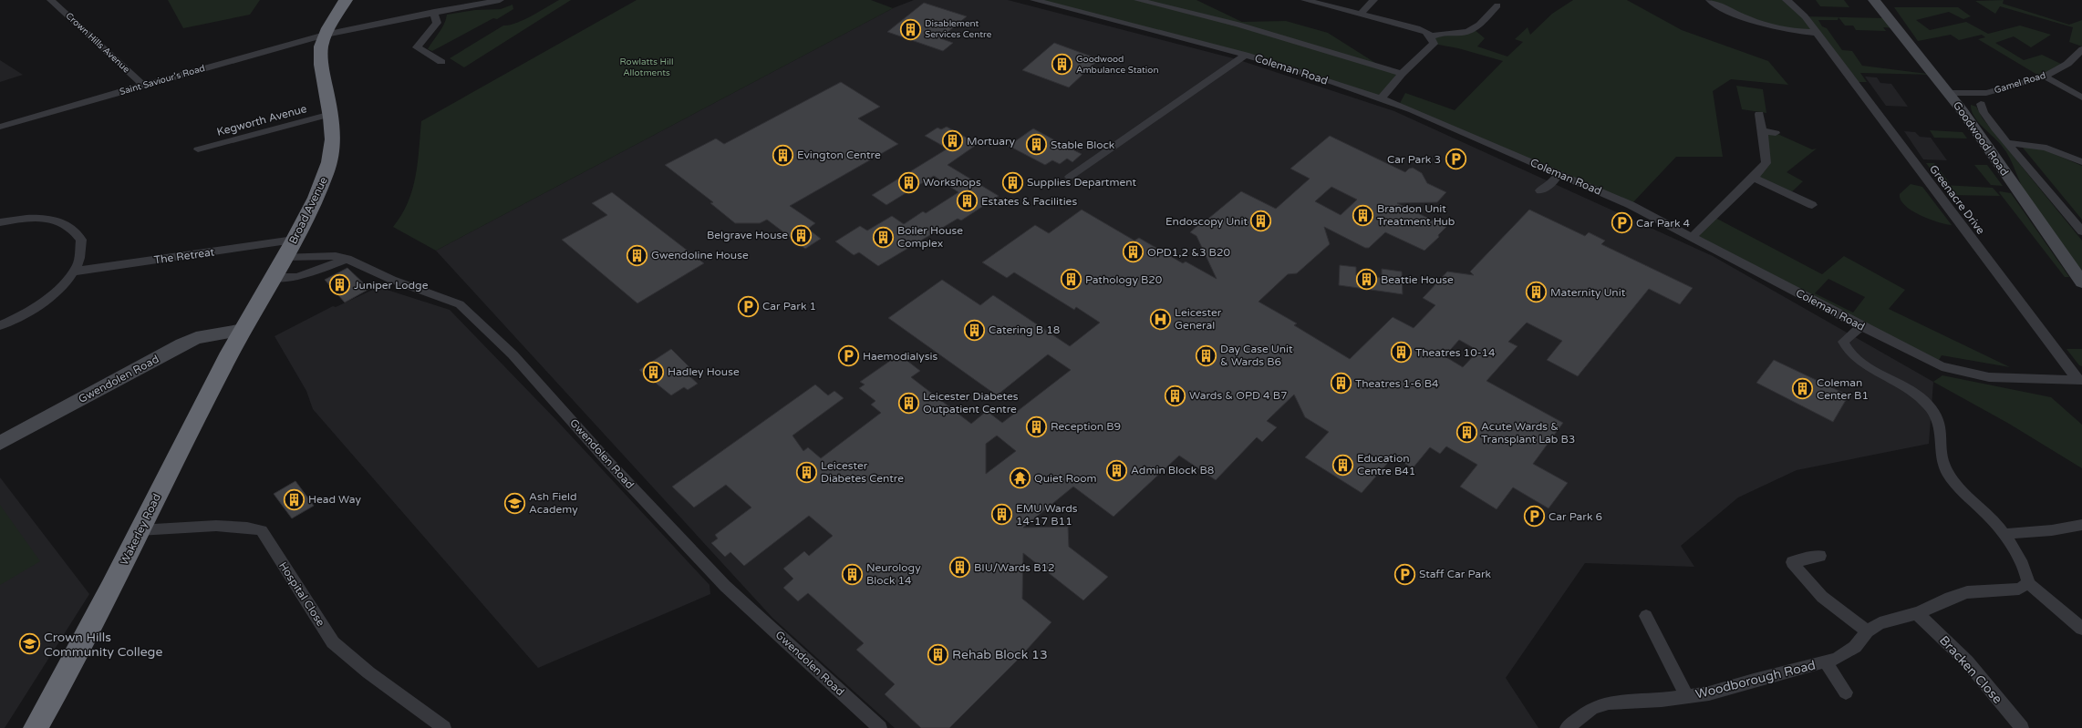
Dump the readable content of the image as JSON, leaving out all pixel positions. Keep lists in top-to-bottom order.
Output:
{
  "streets": {
    "highway": ["Broad Avenue", "Wakerley Road"],
    "street": [
      "Crown Hills Avenue",
      "Coleman Road",
      "Saint Saviour's Road",
      "Gamel Road",
      "Kegworth Avenue",
      "Goodwood Road",
      "Greenacre Drive",
      "The Retreat",
      "Gwendolen Road",
      "Hospital Close",
      "Bracken Close",
      "Woodborough Road"
    ]
  },
  "crossings": [
    ["Crown Hills Avenue", "Saint Saviour's Road"],
    ["Coleman Road", "Greenacre Drive"],
    ["Saint Saviour's Road", "Broad Avenue"],
    ["Gamel Road", "Goodwood Road"],
    ["Kegworth Avenue", "Broad Avenue"],
    ["Broad Avenue", "The Retreat"],
    ["Broad Avenue", "Gwendolen Road"],
    ["Broad Avenue", "Wakerley Road"],
    ["Gwendolen Road", "Wakerley Road"],
    ["Wakerley Road", "Hospital Close"],
    ["Bracken Close", "Woodborough Road"]
  ],
  "parks": ["Rowlatts Hill Allotments"],
  "places": {
    "building": [
      "Disablement Services Centre",
      "Goodwood Ambulance Station",
      "Mortuary",
      "Stable Block",
      "Evington Centre",
      "Workshops",
      "Supplies Department",
      "Estates & Facilities",
      "Brandon Unit Treatment Hub",
      "Endoscopy Unit",
      "Belgrave House",
      "Boiler House Complex",
      "OPD1,2 &3 B20",
      "Gwendoline House",
      "Pathology B20",
      "Beattie House",
      "Juniper Lodge",
      "Maternity Unit",
      "Catering B 18",
      "Theatres 10-14",
      "Day Case Unit & Wards B6",
      "Hadley House",
      "Theatres 1-6 B4",
      "Coleman Center B1",
      "Wards & OPD 4 B7",
      "Leicester Diabetes Outpatient Centre",
      "Reception B9",
      "Acute Wards & Transplant Lab B3",
      "Education Centre B41",
      "Admin Block B8",
      "Leicester Diabetes Centre",
      "Head Way",
      "EMU Wards 14-17 B11",
      "BIU/Wards B12",
      "Neurology Block 14",
      "Rehab Block 13"
    ],
    "parking": [
      "Car Park 3",
      "Car Park 4",
      "Car Park 1",
      "Haemodialysis",
      "Car Park 6",
      "Staff Car Park"
    ],
    "hospital": ["Leicester General"],
    "temple": ["Quiet Room"],
    "school or university": ["Ash Field Academy", "Crown Hills Community College"]
  }
}
